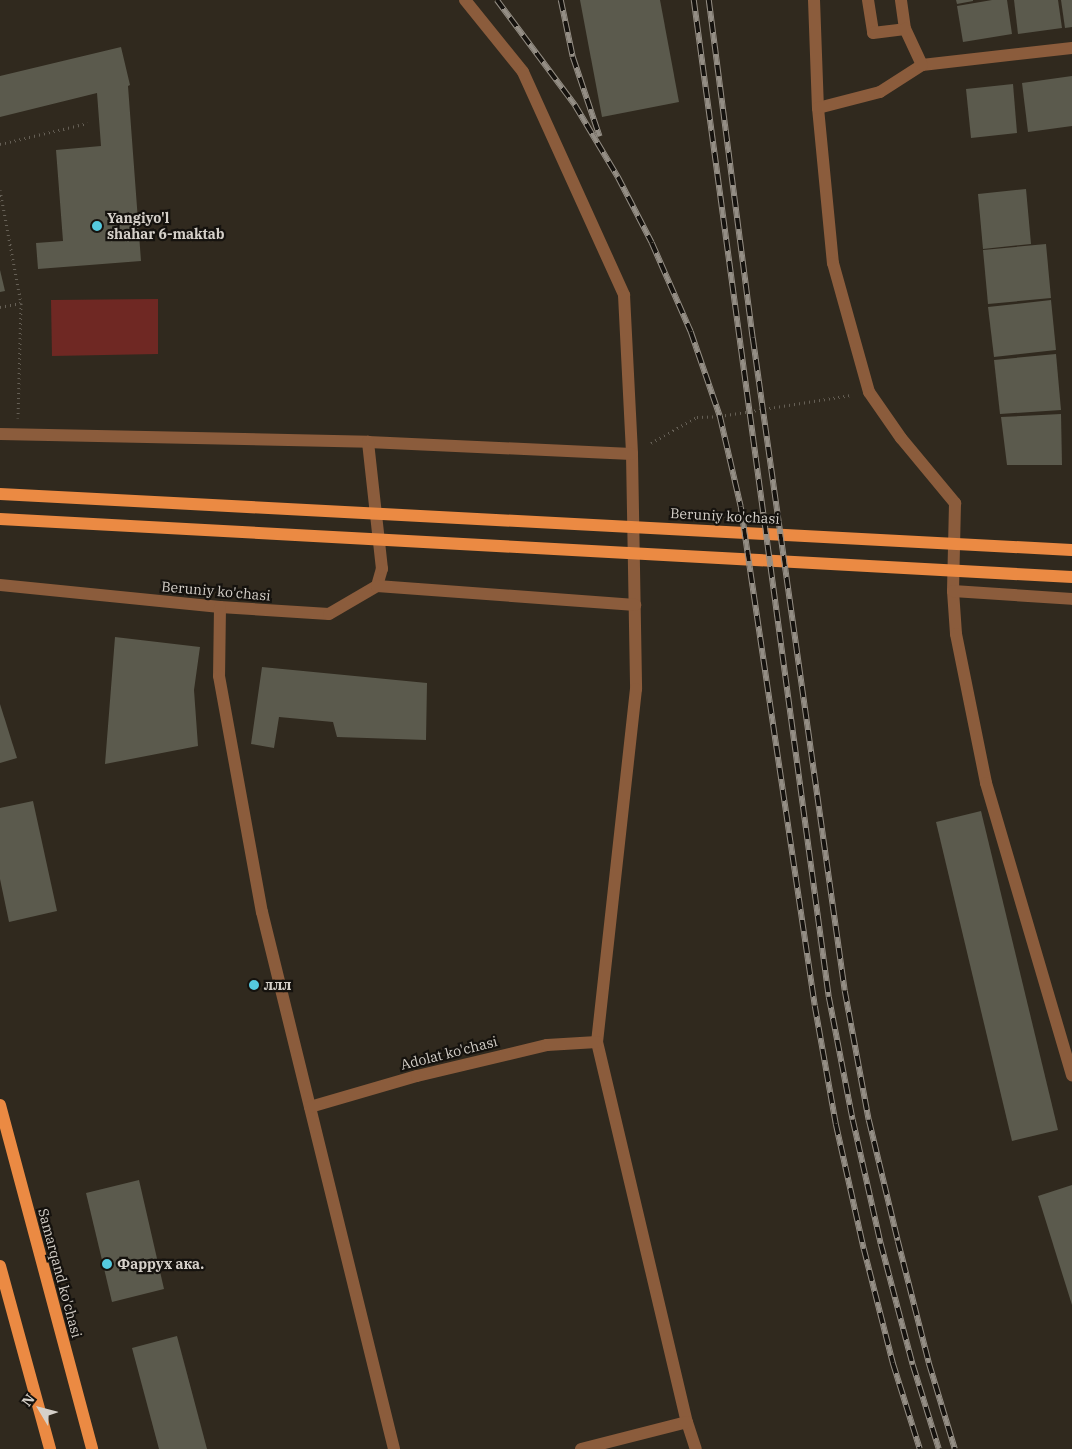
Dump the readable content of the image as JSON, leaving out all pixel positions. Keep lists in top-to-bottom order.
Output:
{
  "streets": {
    "main road": ["Beruniy ko'chasi", "Samarqand ko'chasi"],
    "street": ["Adolat ko'chasi"]
  },
  "places": ["Yangiyo'l shahar 6-maktab", "ллл", "Фаррух ака."],
  "north": "top left"
}
